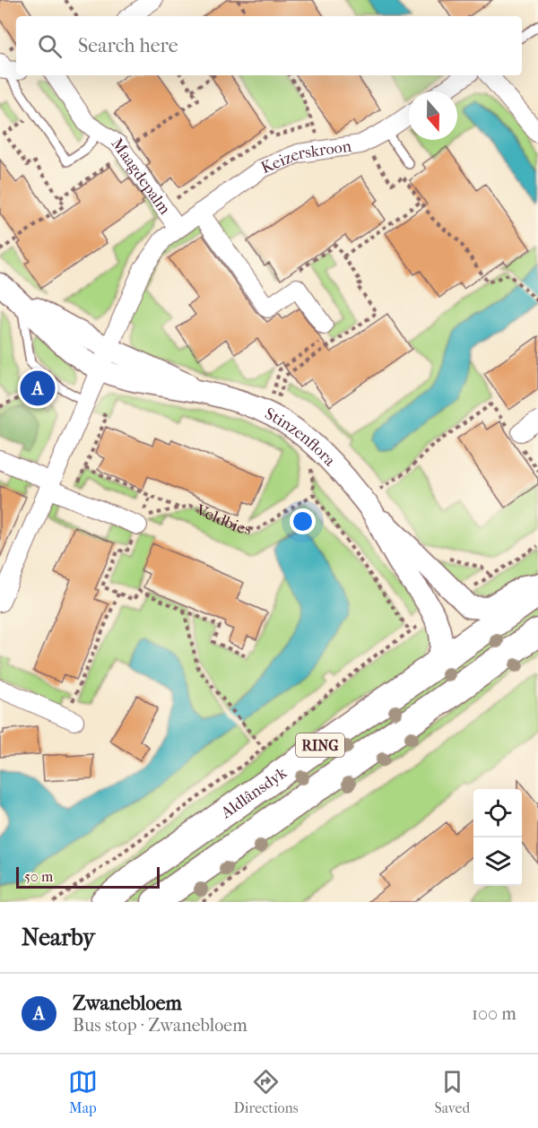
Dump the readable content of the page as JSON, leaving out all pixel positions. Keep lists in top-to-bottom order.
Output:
{
  "streets": {
    "main road": ["RING", "Aldlânsdyk"],
    "street": ["Keizerskroon", "Maagdepalm", "Stinzenflora"],
    "path": ["Veldbies"]
  },
  "crossings": [
    ["Keizerskroon", "Maagdepalm"],
    ["Keizerskroon", "Stinzenflora"],
    ["Stinzenflora", "Aldlânsdyk"],
    ["Veldbies", "Aldlânsdyk"]
  ],
  "scale_bar": "50 m",
  "north": "bottom",
  "page": {
    "search": "Search here",
    "pins": "A",
    "scale": "50 m",
    "heading": "Nearby",
    "list": [
      {
        "mark": "A",
        "name": "Zwanebloem",
        "note": "Bus stop · Zwanebloem",
        "value": "100 m"
      }
    ],
    "nav": ["Map", "Directions", "Saved"]
  }
}
